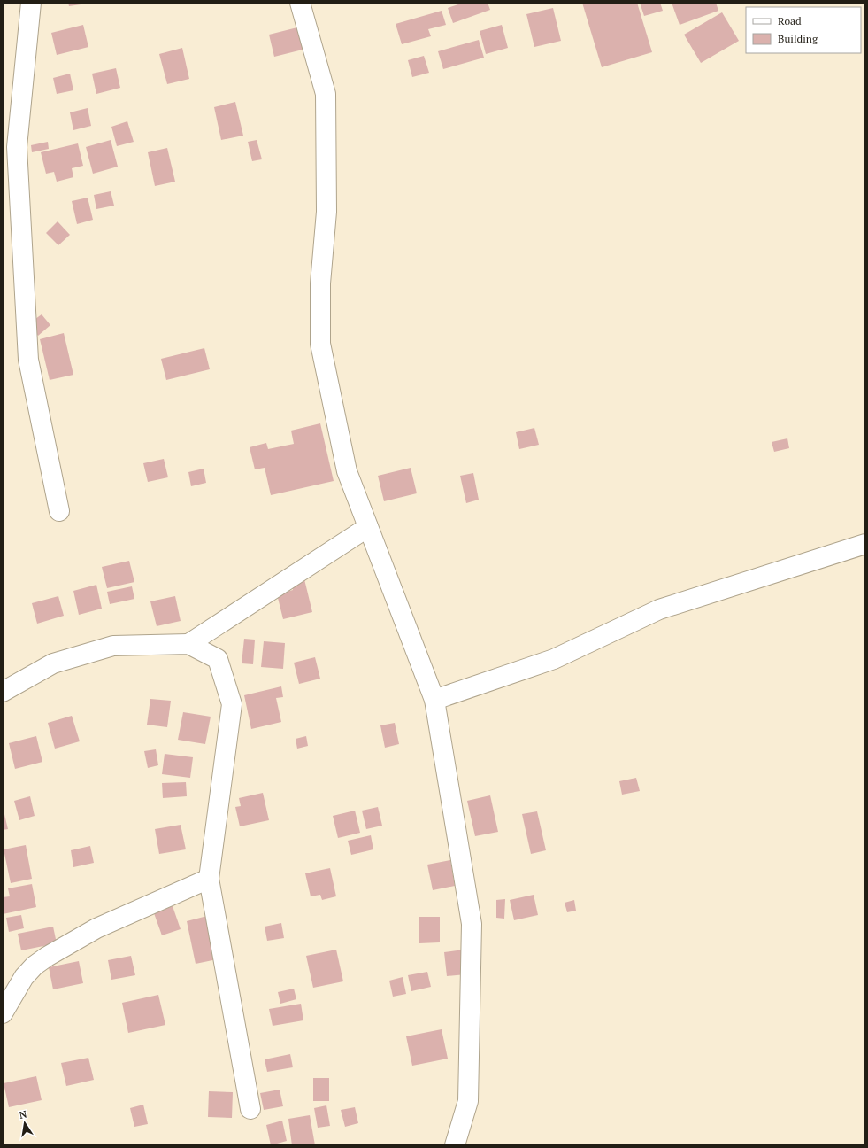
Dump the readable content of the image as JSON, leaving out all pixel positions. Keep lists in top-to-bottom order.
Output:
{
  "legend": ["Road", "Building"],
  "north": "top"
}
